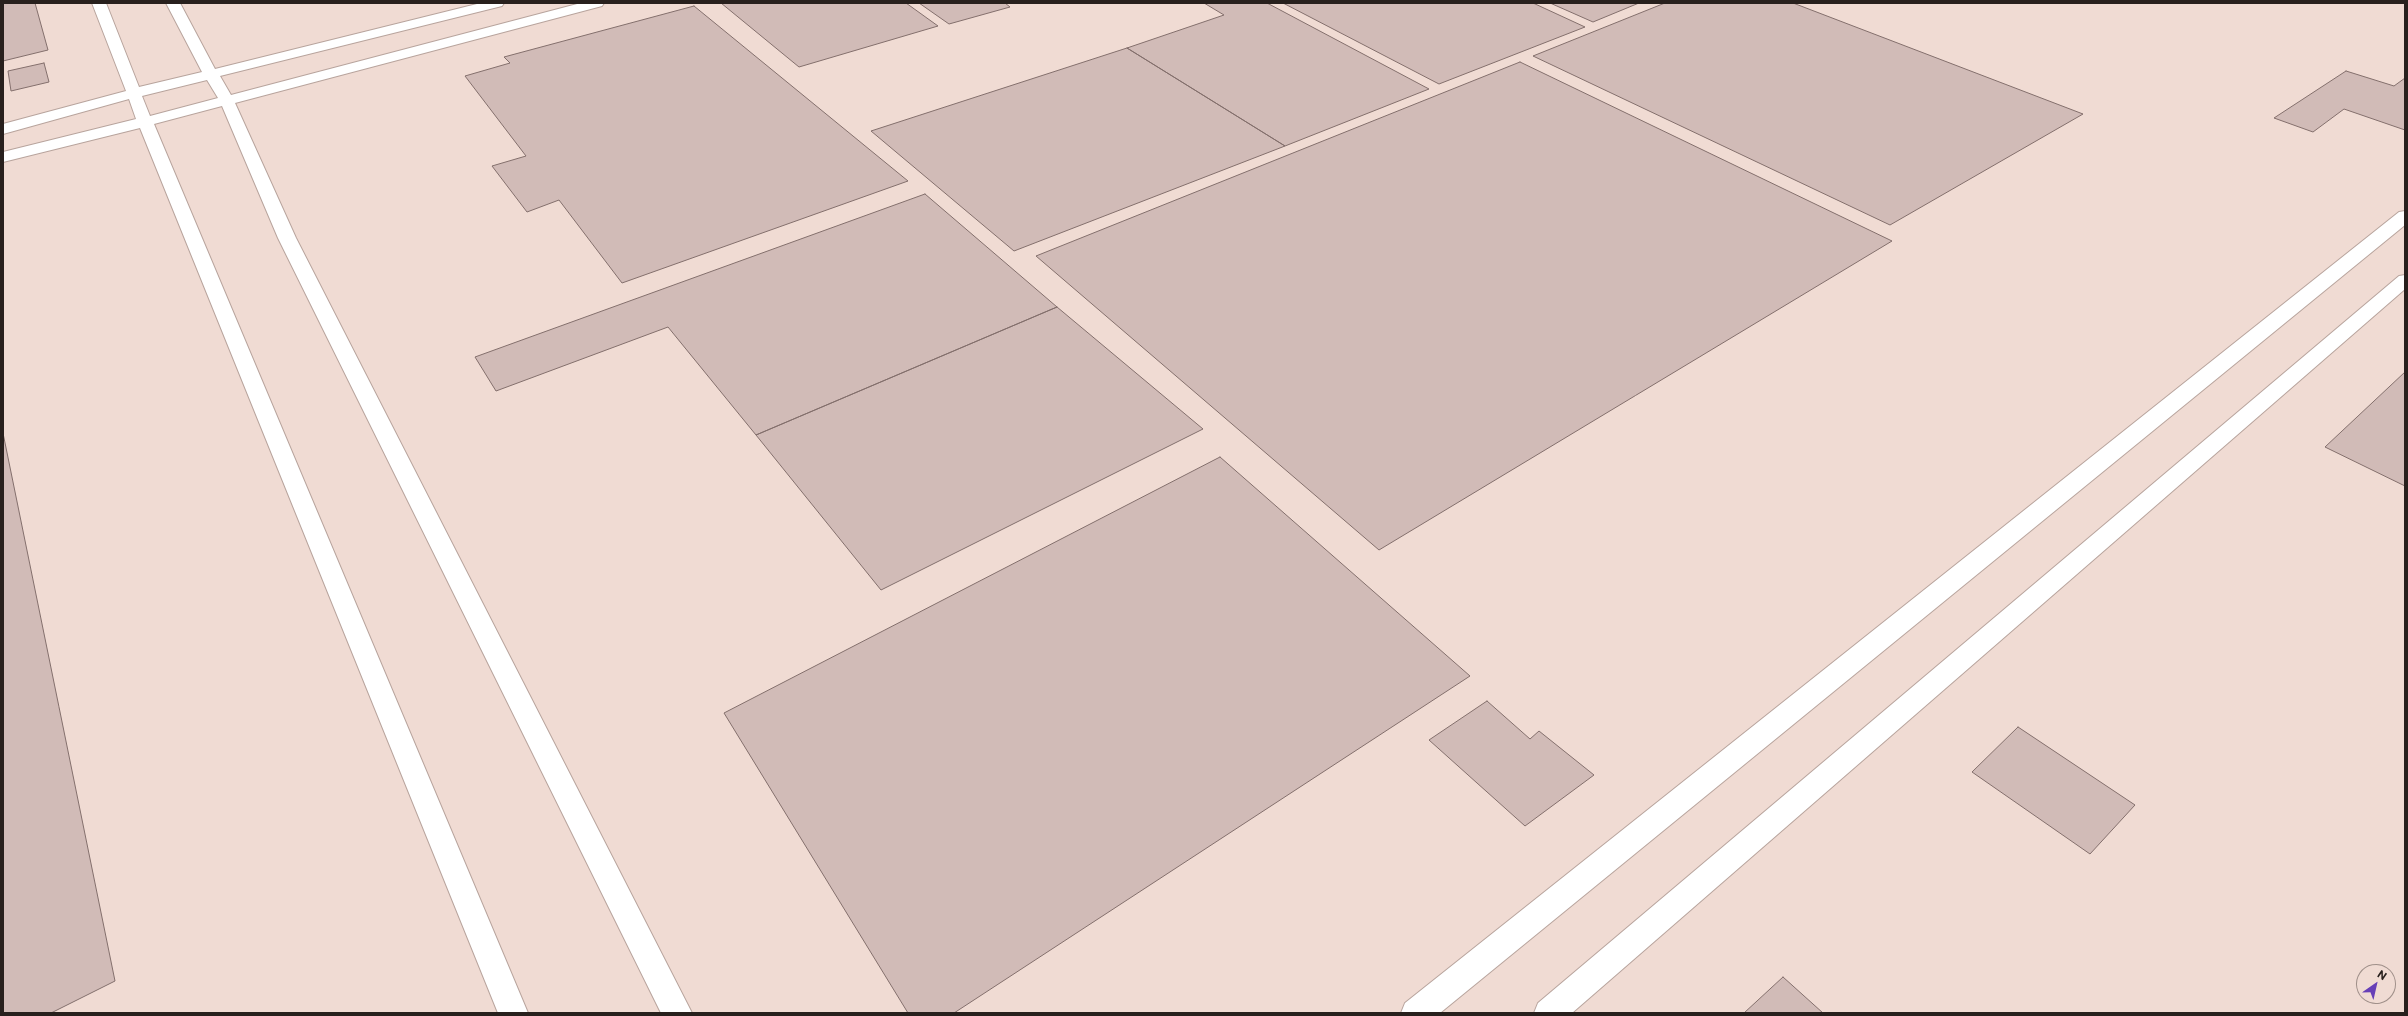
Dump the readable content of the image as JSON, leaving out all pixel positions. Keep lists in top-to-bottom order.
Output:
{
  "north": "top right"
}
